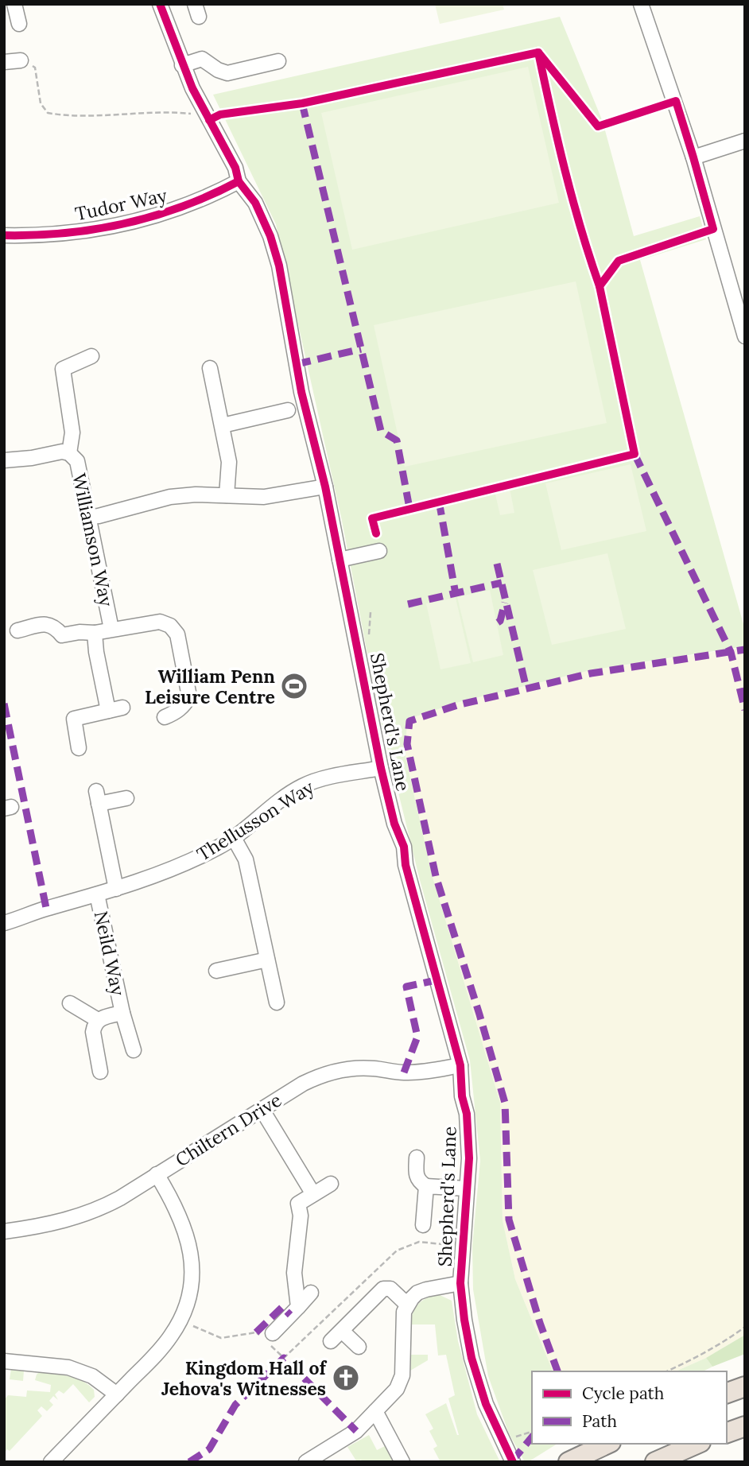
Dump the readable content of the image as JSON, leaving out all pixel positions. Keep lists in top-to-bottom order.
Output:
{
  "streets": {
    "street": [
      "Tudor Way",
      "Williamson Way",
      "Shepherd's Lane",
      "Thellusson Way",
      "Neild Way",
      "Chiltern Drive"
    ]
  },
  "crossings": [
    ["Tudor Way", "Shepherd's Lane"],
    ["Shepherd's Lane", "Thellusson Way"],
    ["Shepherd's Lane", "Chiltern Drive"],
    ["Thellusson Way", "Neild Way"]
  ],
  "places": {
    "sports": ["William Penn Leisure Centre"],
    "church": ["Kingdom Hall of Jehova's Witnesses"]
  },
  "legend": ["Cycle path", "Path"]
}
